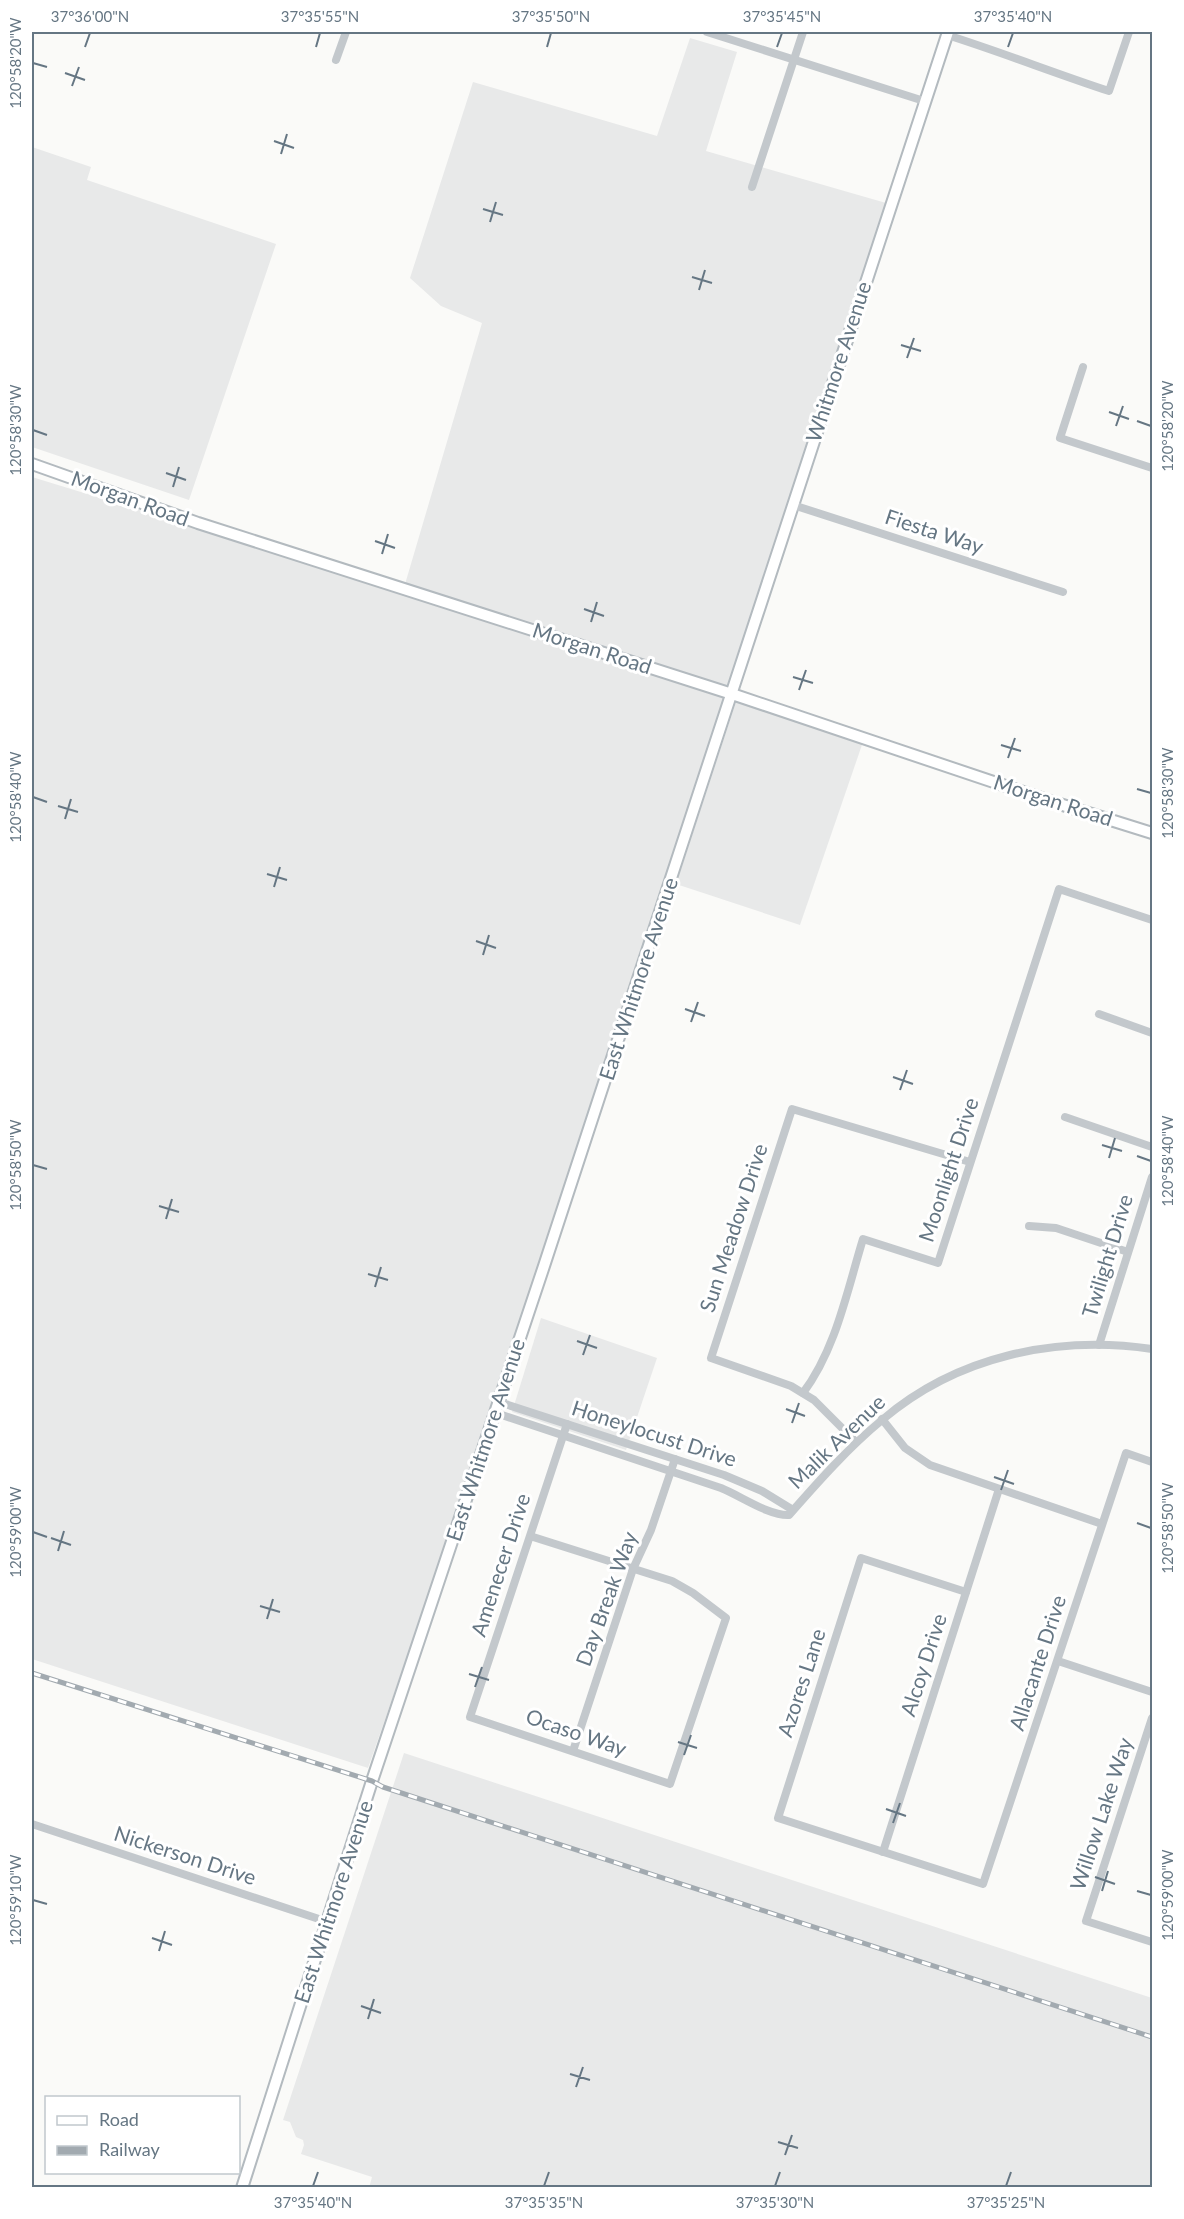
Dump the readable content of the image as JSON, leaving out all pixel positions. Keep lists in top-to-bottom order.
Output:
{
  "streets": {
    "main road": ["Whitmore Avenue", "Morgan Road", "East Whitmore Avenue"],
    "street": [
      "Fiesta Way",
      "Moonlight Drive",
      "Sun Meadow Drive",
      "Twilight Drive",
      "Honeylocust Drive",
      "Malik Avenue",
      "Amenecer Drive",
      "Day Break Way",
      "Allacante Drive",
      "Alcoy Drive",
      "Azores Lane",
      "Ocaso Way",
      "Willow Lake Way",
      "Nickerson Drive"
    ]
  },
  "crossings": [
    ["Whitmore Avenue", "Morgan Road"],
    ["Whitmore Avenue", "Fiesta Way"],
    ["Whitmore Avenue", "East Whitmore Avenue"],
    ["Morgan Road", "East Whitmore Avenue"],
    ["East Whitmore Avenue", "Honeylocust Drive"],
    ["East Whitmore Avenue", "Nickerson Drive"],
    ["Moonlight Drive", "Sun Meadow Drive"],
    ["Twilight Drive", "Malik Avenue"],
    ["Honeylocust Drive", "Malik Avenue"],
    ["Honeylocust Drive", "Amenecer Drive"],
    ["Honeylocust Drive", "Day Break Way"],
    ["Amenecer Drive", "Ocaso Way"],
    ["Day Break Way", "Ocaso Way"],
    ["Allacante Drive", "Alcoy Drive"],
    ["Allacante Drive", "Azores Lane"],
    ["Alcoy Drive", "Azores Lane"]
  ],
  "legend": ["Road", "Railway"],
  "coordinates": [
    "37°36'00\"N",
    "37°35'55\"N",
    "37°35'50\"N",
    "37°35'45\"N",
    "37°35'40\"N",
    "120°58'20\"W",
    "120°58'30\"W",
    "120°58'40\"W",
    "120°58'50\"W",
    "120°59'00\"W",
    "120°59'10\"W",
    "37°35'35\"N",
    "37°35'30\"N",
    "37°35'25\"N"
  ]
}
